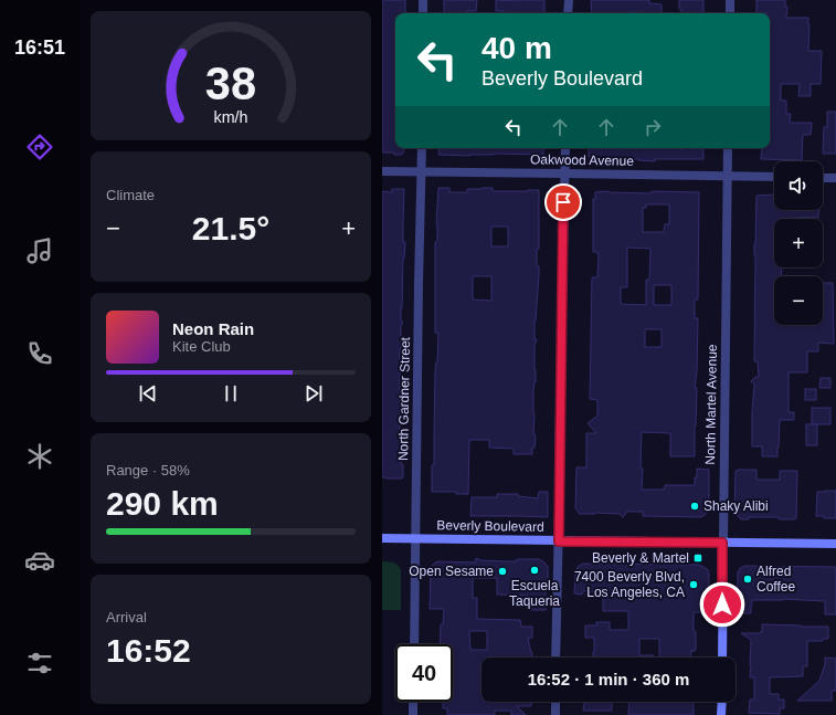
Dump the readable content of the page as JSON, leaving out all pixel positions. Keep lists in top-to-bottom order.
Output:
{
  "streets": {
    "main road": ["North Martel Avenue", "Beverly Boulevard"],
    "street": ["Oakwood Avenue", "North Gardner Street"]
  },
  "crossings": [
    ["Oakwood Avenue", "North Gardner Street"],
    ["Oakwood Avenue", "North Martel Avenue"],
    ["North Gardner Street", "Beverly Boulevard"],
    ["North Martel Avenue", "Beverly Boulevard"]
  ],
  "places": {
    "other": [
      "Shaky Alibi",
      "Escuela Taqueria",
      "Open Sesame",
      "Alfred Coffee",
      "7400 Beverly Blvd, Los Angeles, CA"
    ],
    "transit": ["Beverly & Martel"]
  },
  "page": {
    "tabs": "16:51",
    "turn": ["40 m", "Beverly Boulevard"],
    "tile": [
      "Climate",
      ["Range · 58%", "290 km"],
      ["Arrival", "16:52"]
    ],
    "map_buttons": ["+", "−"],
    "heat": ["−", "21.5°", "+"],
    "song": ["Neon Rain", "Kite Club"],
    "limit": "40",
    "trip": "16:52 · 1 min · 360 m",
    "gauge": ["38", "km/h"]
  }
}
